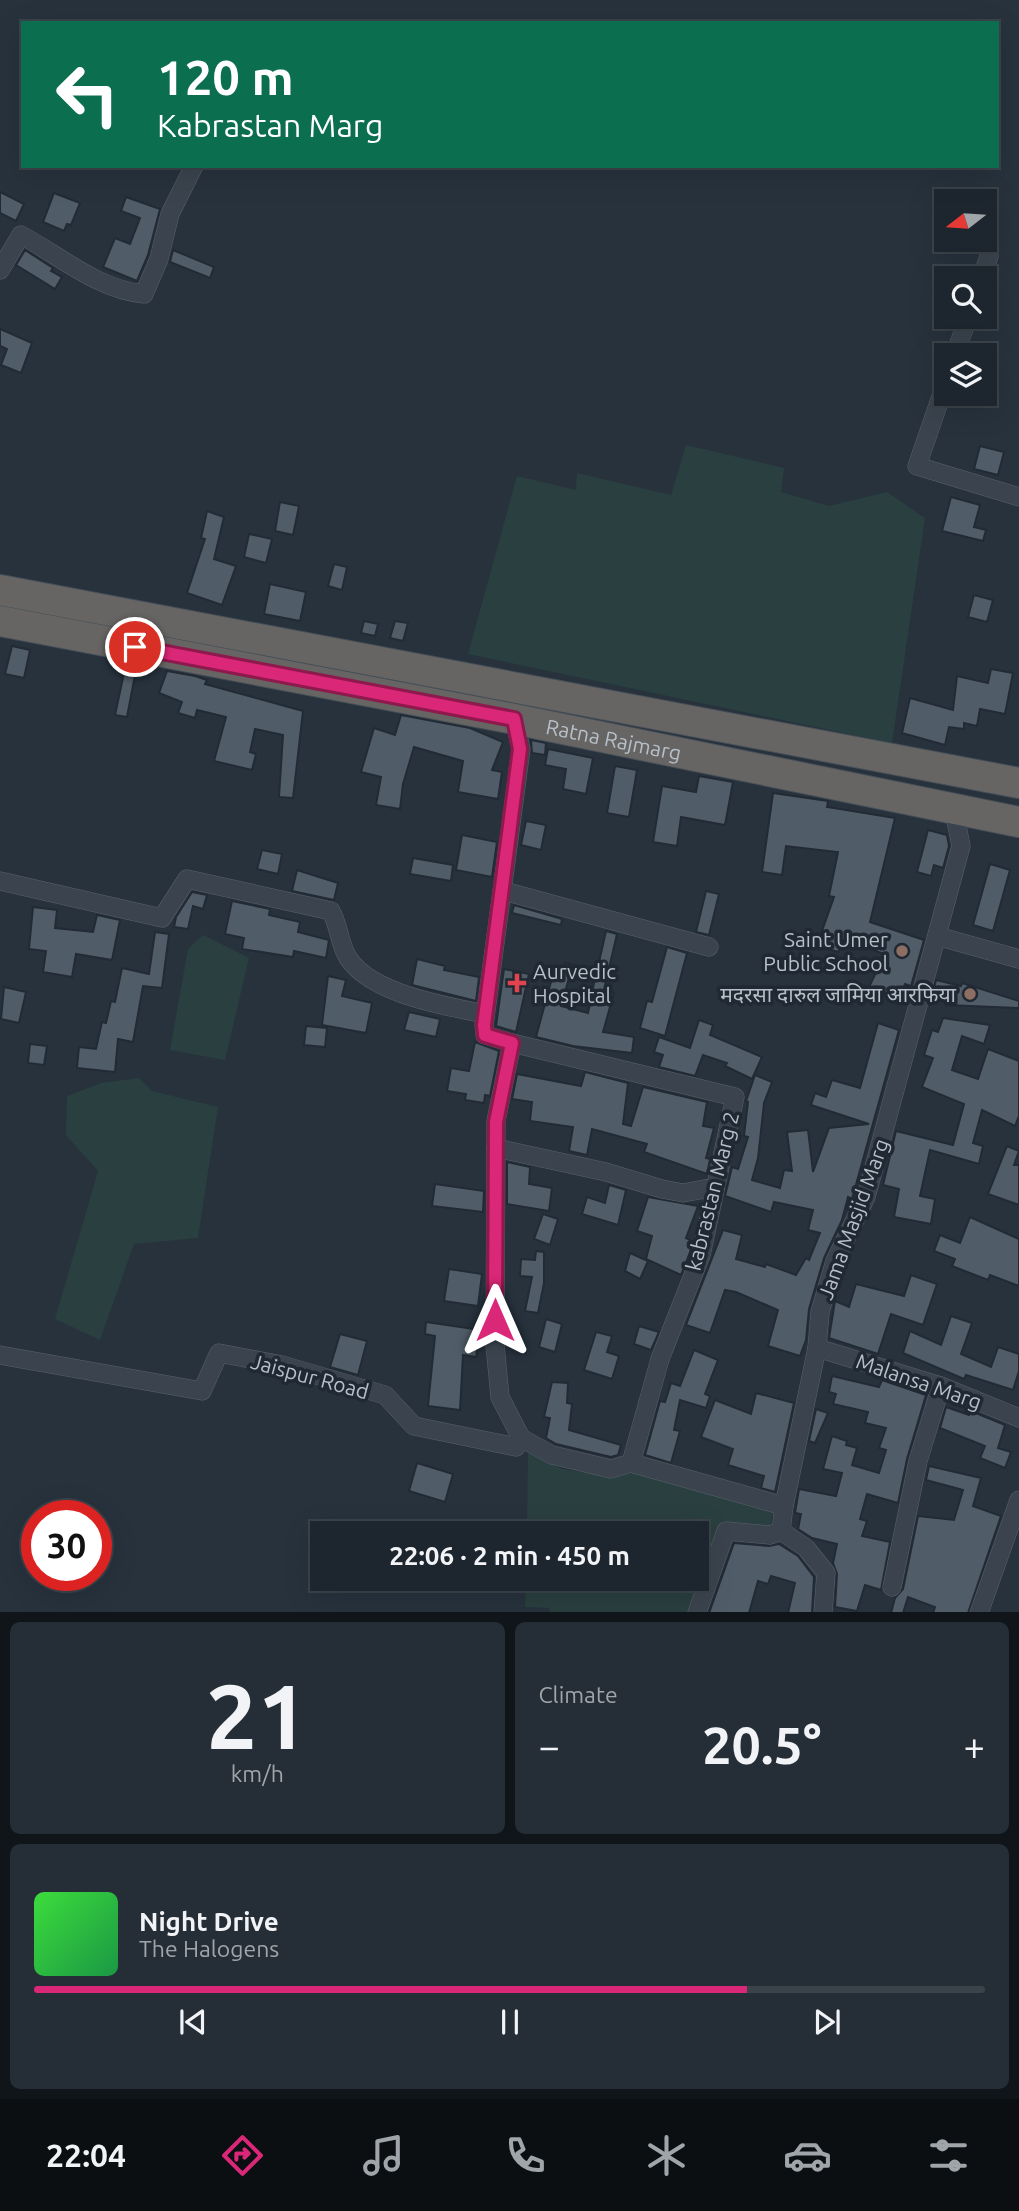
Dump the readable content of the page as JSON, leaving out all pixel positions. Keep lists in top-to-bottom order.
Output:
{
  "streets": {
    "highway": ["Ratna Rajmarg"],
    "street": [
      "kabrastan Marg 2",
      "Jama Masjid Marg",
      "Jaispur Road",
      "Malansa Marg"
    ]
  },
  "crossings": [
    ["Ratna Rajmarg", "Jama Masjid Marg"],
    ["Jama Masjid Marg", "Malansa Marg"]
  ],
  "places": {
    "other": ["Saint Umer Public School", "मदरसा दारुल जामिया आरफिया"],
    "health": ["Aurvedic Hospital"]
  },
  "north": "left",
  "page": {
    "turn": ["120 m", "Kabrastan Marg"],
    "limit": "30",
    "trip": "22:06 · 2 min · 450 m",
    "tile": [
      ["21", "km/h"],
      "Climate"
    ],
    "heat": ["−", "20.5°", "+"],
    "song": ["Night Drive", "The Halogens"],
    "tabs": "22:04"
  }
}
